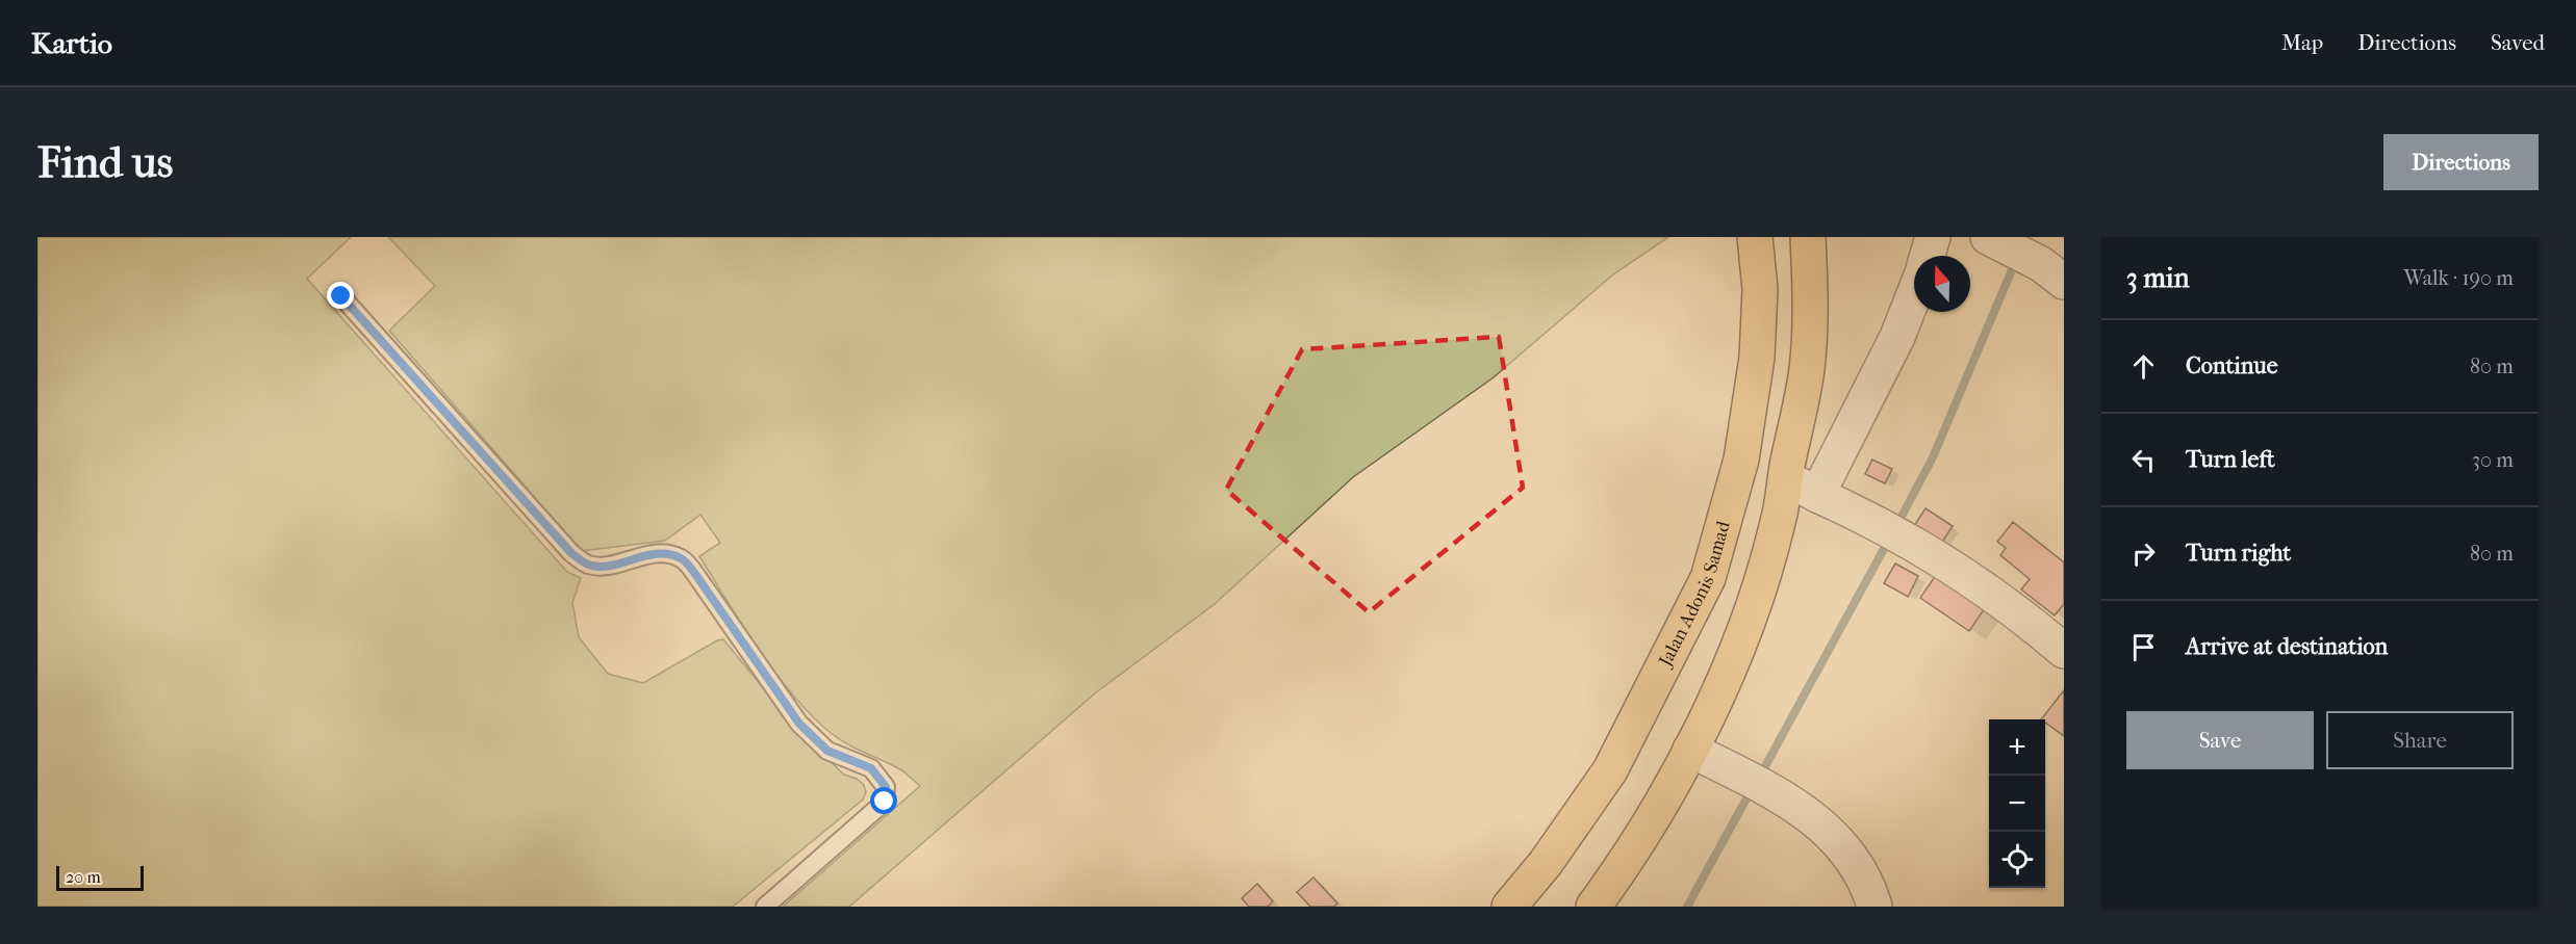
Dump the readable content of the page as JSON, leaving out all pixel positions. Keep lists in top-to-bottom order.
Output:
{
  "streets": {
    "highway": ["Jalan Adonis Samad"]
  },
  "scale_bar": "20 m",
  "north": "top",
  "page": {
    "header": "Kartio",
    "nav": ["Map", "Directions", "Saved"],
    "buttons": [
      "Directions",
      ["Save", "Share"]
    ],
    "title": "Find us",
    "heading": ["3 min", "Walk · 190 m"],
    "list": [
      ["Continue", "80 m"],
      ["Turn left", "30 m"],
      ["Turn right", "80 m"],
      "Arrive at destination"
    ],
    "map_buttons": ["+", "−"],
    "scale": "20 m"
  }
}
